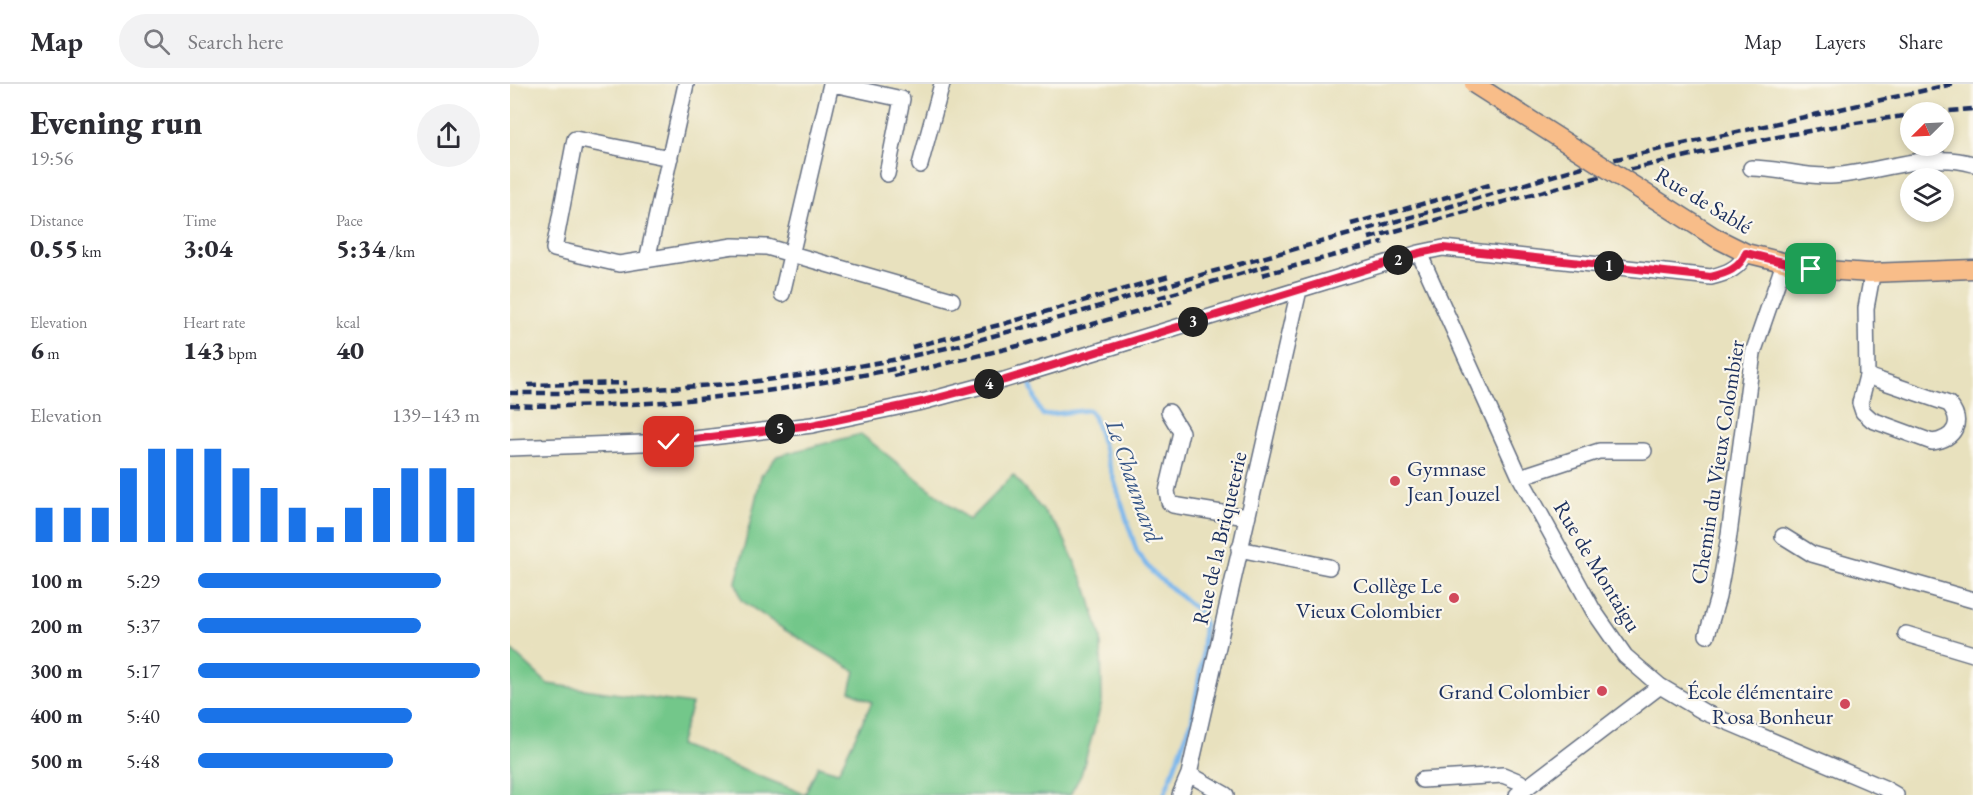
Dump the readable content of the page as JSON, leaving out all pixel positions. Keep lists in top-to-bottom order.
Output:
{
  "streets": {
    "main road": ["Rue de Sablé"],
    "street": ["Chemin du Vieux Colombier", "Rue de la Briqueterie", "Rue de Montaigu"]
  },
  "crossings": [
    ["Rue de Sablé", "Chemin du Vieux Colombier"]
  ],
  "water": ["Le Chaumard"],
  "places": [
    "Gymnase Jean Jouzel",
    "Collège Le Vieux Colombier",
    "Grand Colombier",
    "École élémentaire Rosa Bonheur"
  ],
  "north": "bottom left",
  "page": {
    "header": "Map",
    "search": "Search here",
    "nav": ["Map", "Layers", "Share"],
    "heading": ["Evening run", "19:56"],
    "stats": [
      ["Distance", "0.55 km"],
      ["Time", "3:04"],
      ["Pace", "5:34 /km"],
      ["Elevation", "6 m"],
      ["Heart rate", "143 bpm"],
      ["kcal", "40"]
    ],
    "pins": [
      "2",
      "1",
      "3",
      "4",
      "5"
    ],
    "chart": ["Elevation", "139–143 m"],
    "list": [
      {
        "name": "100 m",
        "note": "5:29"
      },
      {
        "name": "200 m",
        "note": "5:37"
      },
      {
        "name": "300 m",
        "note": "5:17"
      },
      {
        "name": "400 m",
        "note": "5:40"
      },
      {
        "name": "500 m",
        "note": "5:48"
      }
    ]
  }
}
